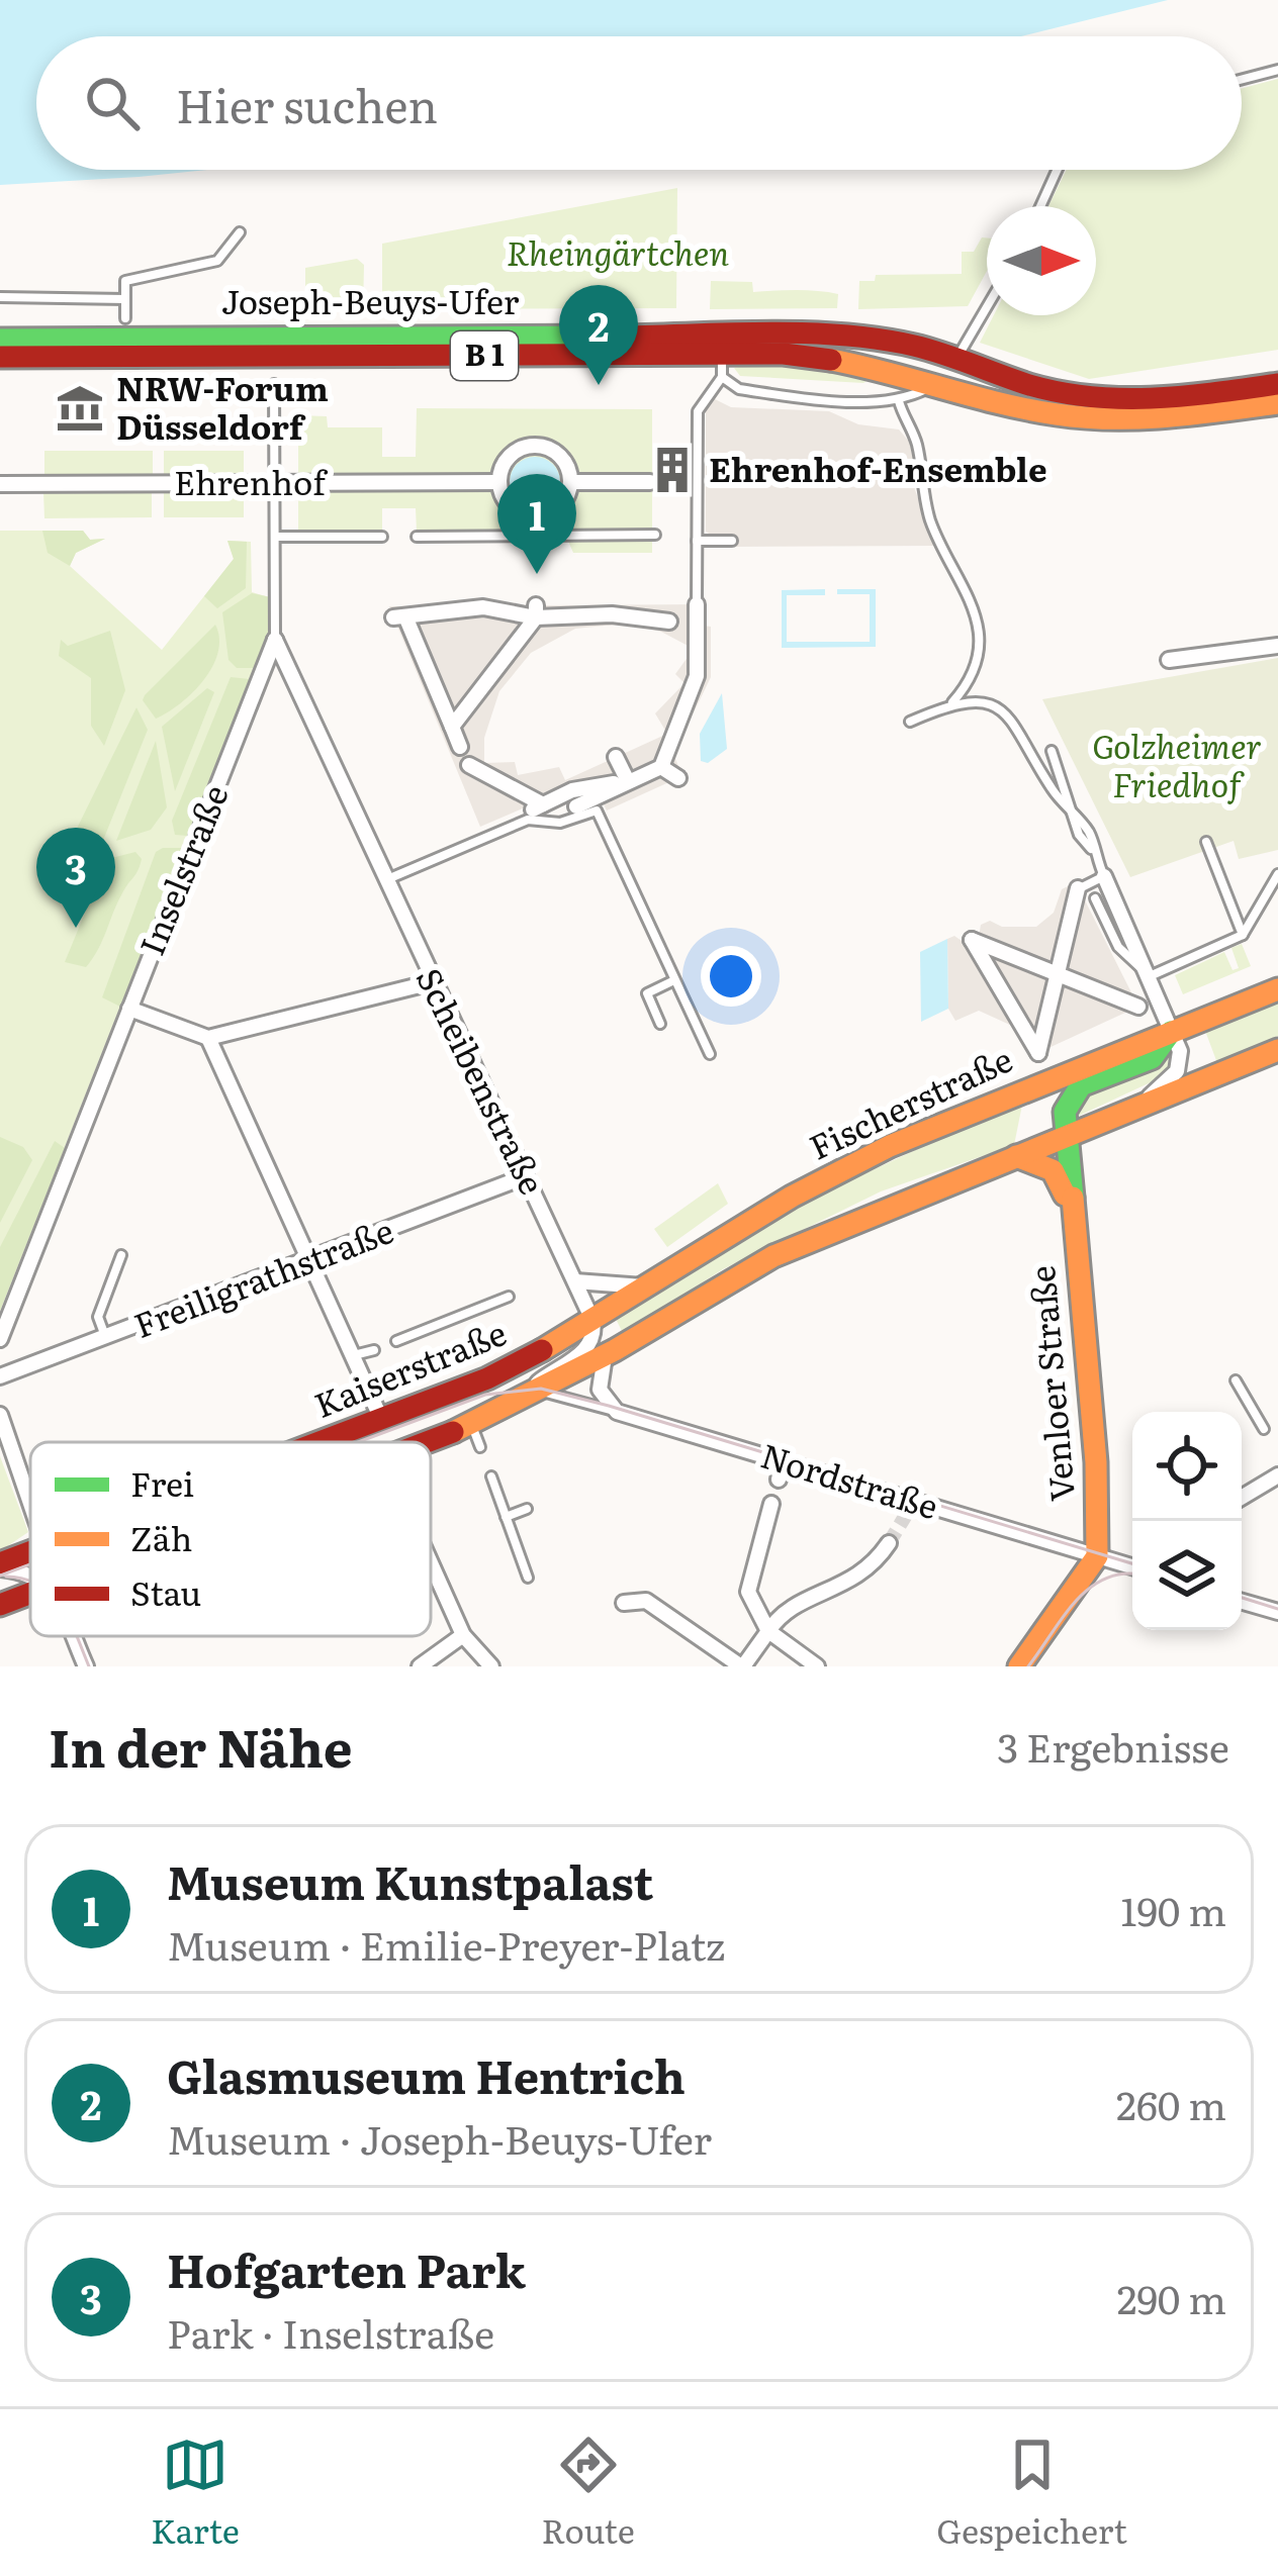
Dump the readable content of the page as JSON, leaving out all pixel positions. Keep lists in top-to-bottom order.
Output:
{
  "streets": {
    "main road": [
      "Joseph-Beuys-Ufer",
      "B 1",
      "Fischerstraße",
      "Kaiserstraße",
      "Venloer Straße"
    ],
    "street": [
      "Ehrenhof",
      "Inselstraße",
      "Scheibenstraße",
      "Freiligrathstraße",
      "Nordstraße"
    ]
  },
  "crossings": [
    ["Joseph-Beuys-Ufer", "B 1"],
    ["Ehrenhof", "Inselstraße"],
    ["Inselstraße", "Scheibenstraße"],
    ["Scheibenstraße", "Fischerstraße"],
    ["Scheibenstraße", "Freiligrathstraße"],
    ["Scheibenstraße", "Kaiserstraße"],
    ["Fischerstraße", "Kaiserstraße"],
    ["Fischerstraße", "Venloer Straße"],
    ["Venloer Straße", "Nordstraße"]
  ],
  "parks": ["Rheingärtchen", "Golzheimer Friedhof"],
  "places": {
    "museum": ["NRW-Forum Düsseldorf"],
    "building": ["Ehrenhof-Ensemble"]
  },
  "legend": ["Frei", "Zäh", "Stau"],
  "north": "right",
  "page": {
    "search": "Hier suchen",
    "pins": ["2", "1", "3"],
    "heading": ["In der Nähe", "3 Ergebnisse"],
    "list": [
      {
        "mark": "1",
        "name": "Museum Kunstpalast",
        "note": "Museum · Emilie-Preyer-Platz",
        "value": "190 m"
      },
      {
        "mark": "2",
        "name": "Glasmuseum Hentrich",
        "note": "Museum · Joseph-Beuys-Ufer",
        "value": "260 m"
      },
      {
        "mark": "3",
        "name": "Hofgarten Park",
        "note": "Park · Inselstraße",
        "value": "290 m"
      }
    ],
    "nav": ["Karte", "Route", "Gespeichert"]
  }
}
